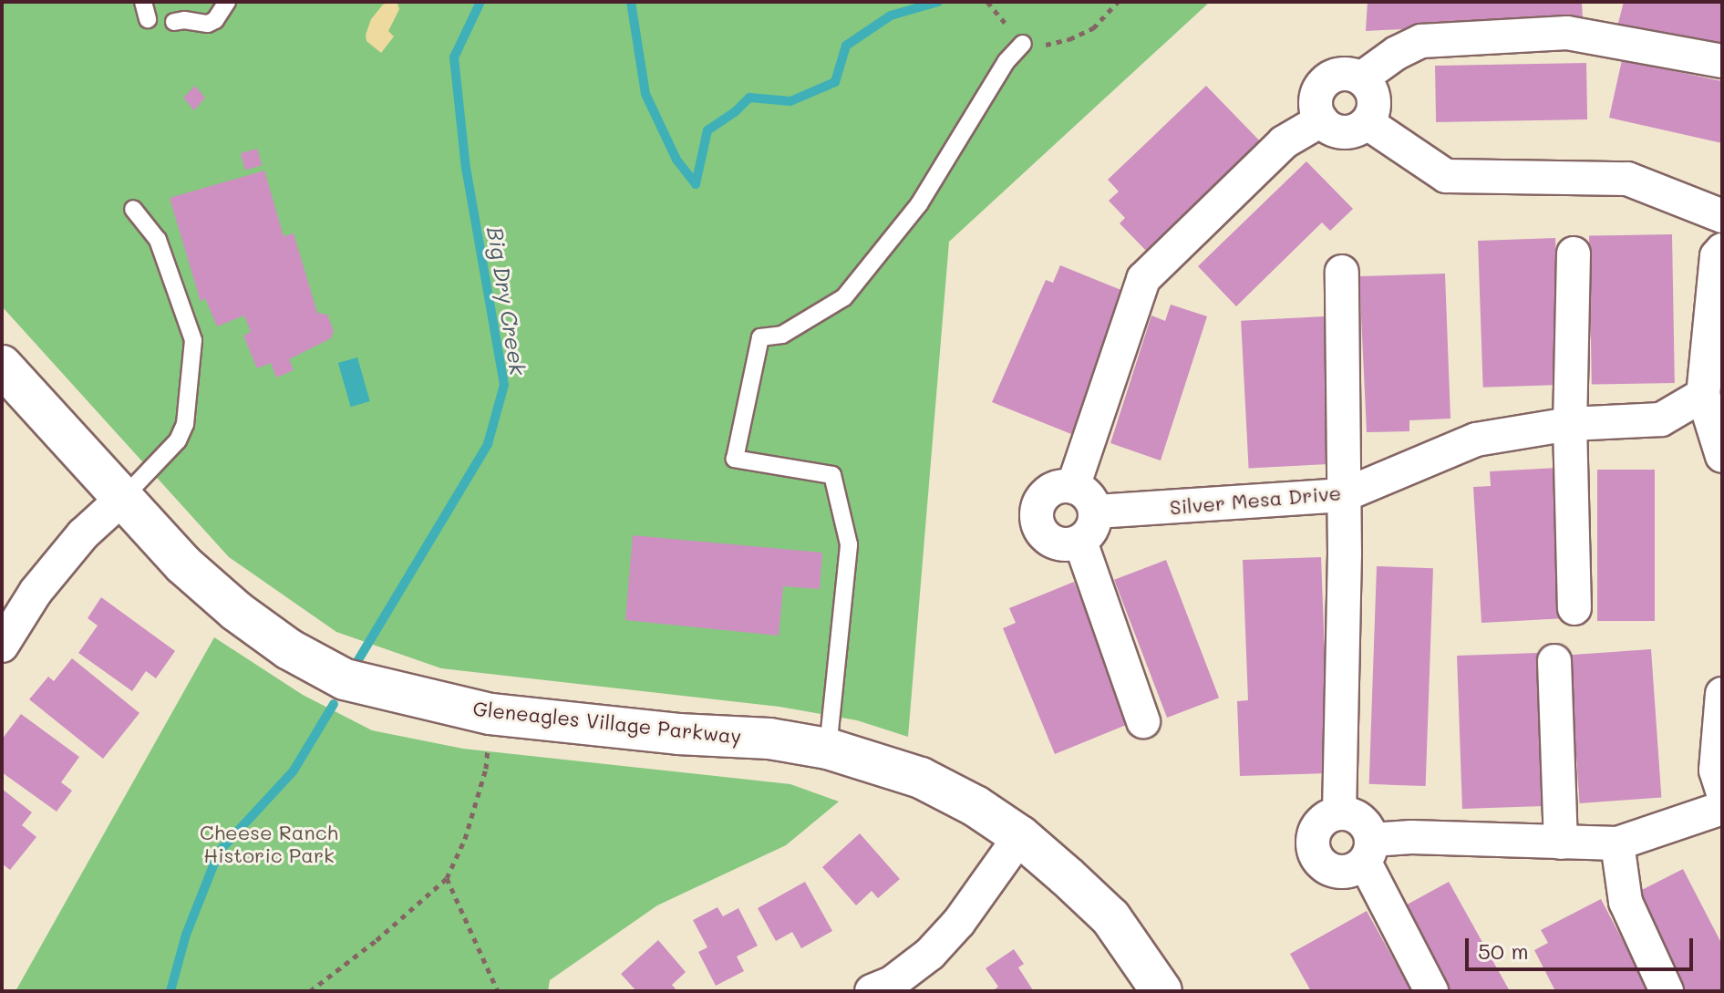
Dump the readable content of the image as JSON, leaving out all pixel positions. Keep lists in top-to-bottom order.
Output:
{
  "streets": {
    "street": ["Silver Mesa Drive", "Gleneagles Village Parkway"]
  },
  "water": ["Big Dry Creek"],
  "parks": ["Cheese Ranch Historic Park"],
  "scale_bar": "50 m"
}
